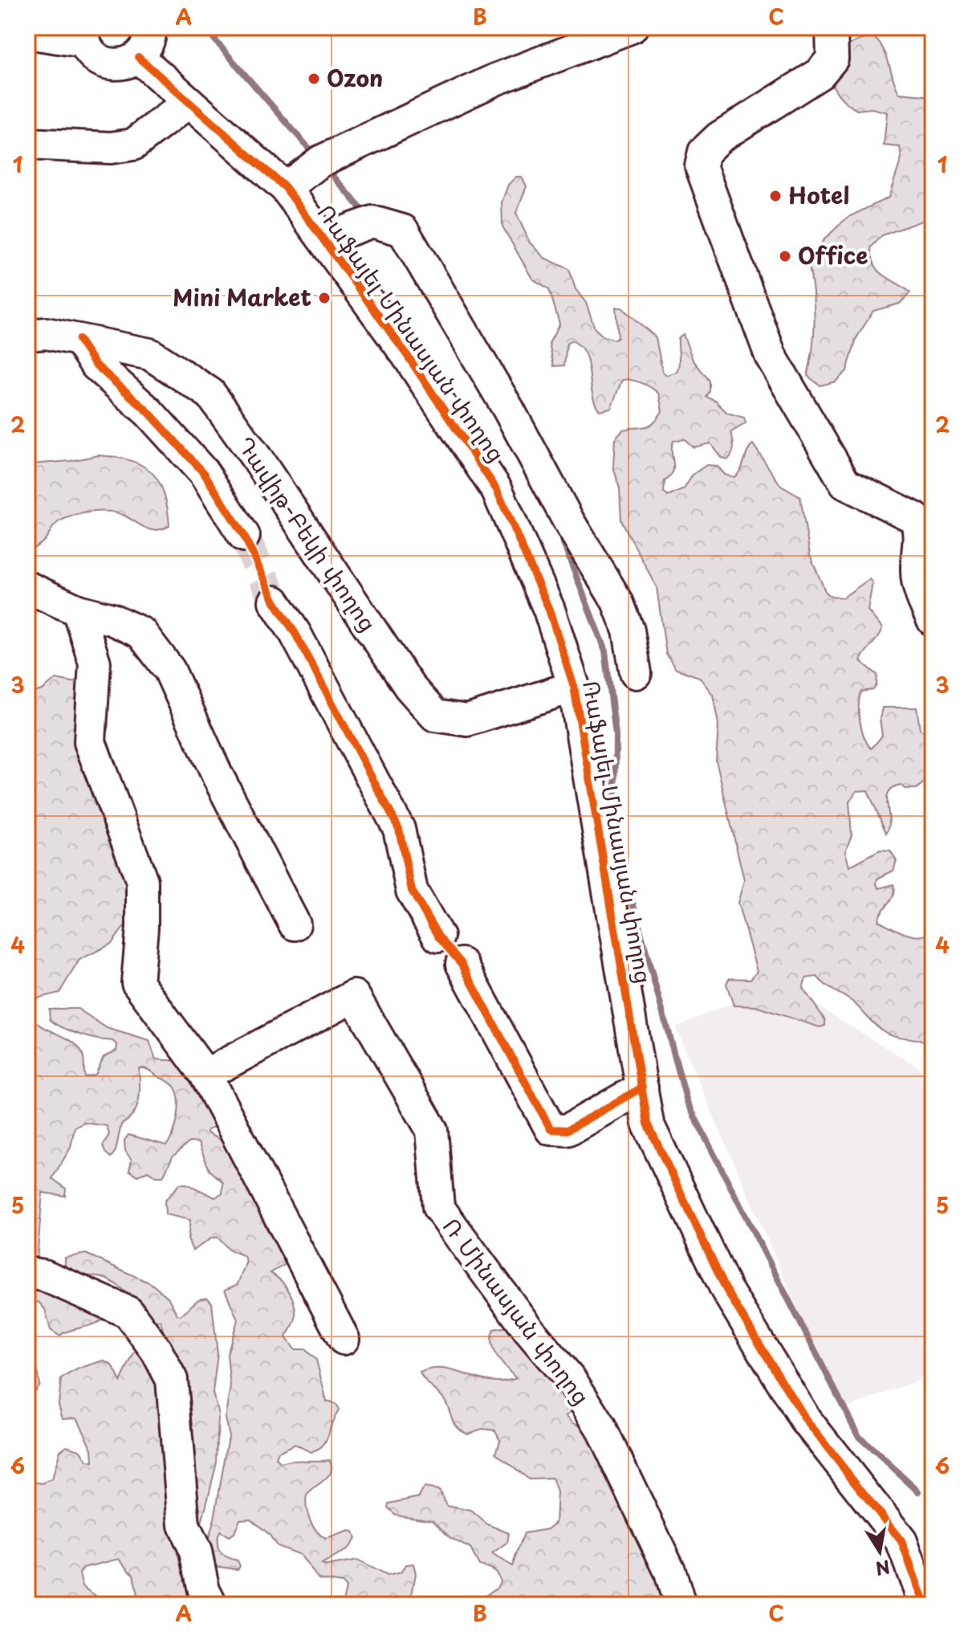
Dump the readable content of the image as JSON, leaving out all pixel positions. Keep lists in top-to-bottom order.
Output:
{
  "streets": {
    "street": ["Ռաֆայել Մինասյան փողոց", "Դավիթ-Բեկի փողոց", "Ռ Մինասյան փողոց"]
  },
  "crossings": [
    ["Ռաֆայել Մինասյան փողոց", "Դավիթ-Բեկի փողոց"]
  ],
  "places": [
    "Ozon",
    "Hotel",
    "Office",
    "Mini Market"
  ],
  "north": "bottom",
  "grid": {
    "columns": ["A", "B", "C"],
    "rows": [
      "1",
      "2",
      "3",
      "4",
      "5",
      "6"
    ]
  }
}
